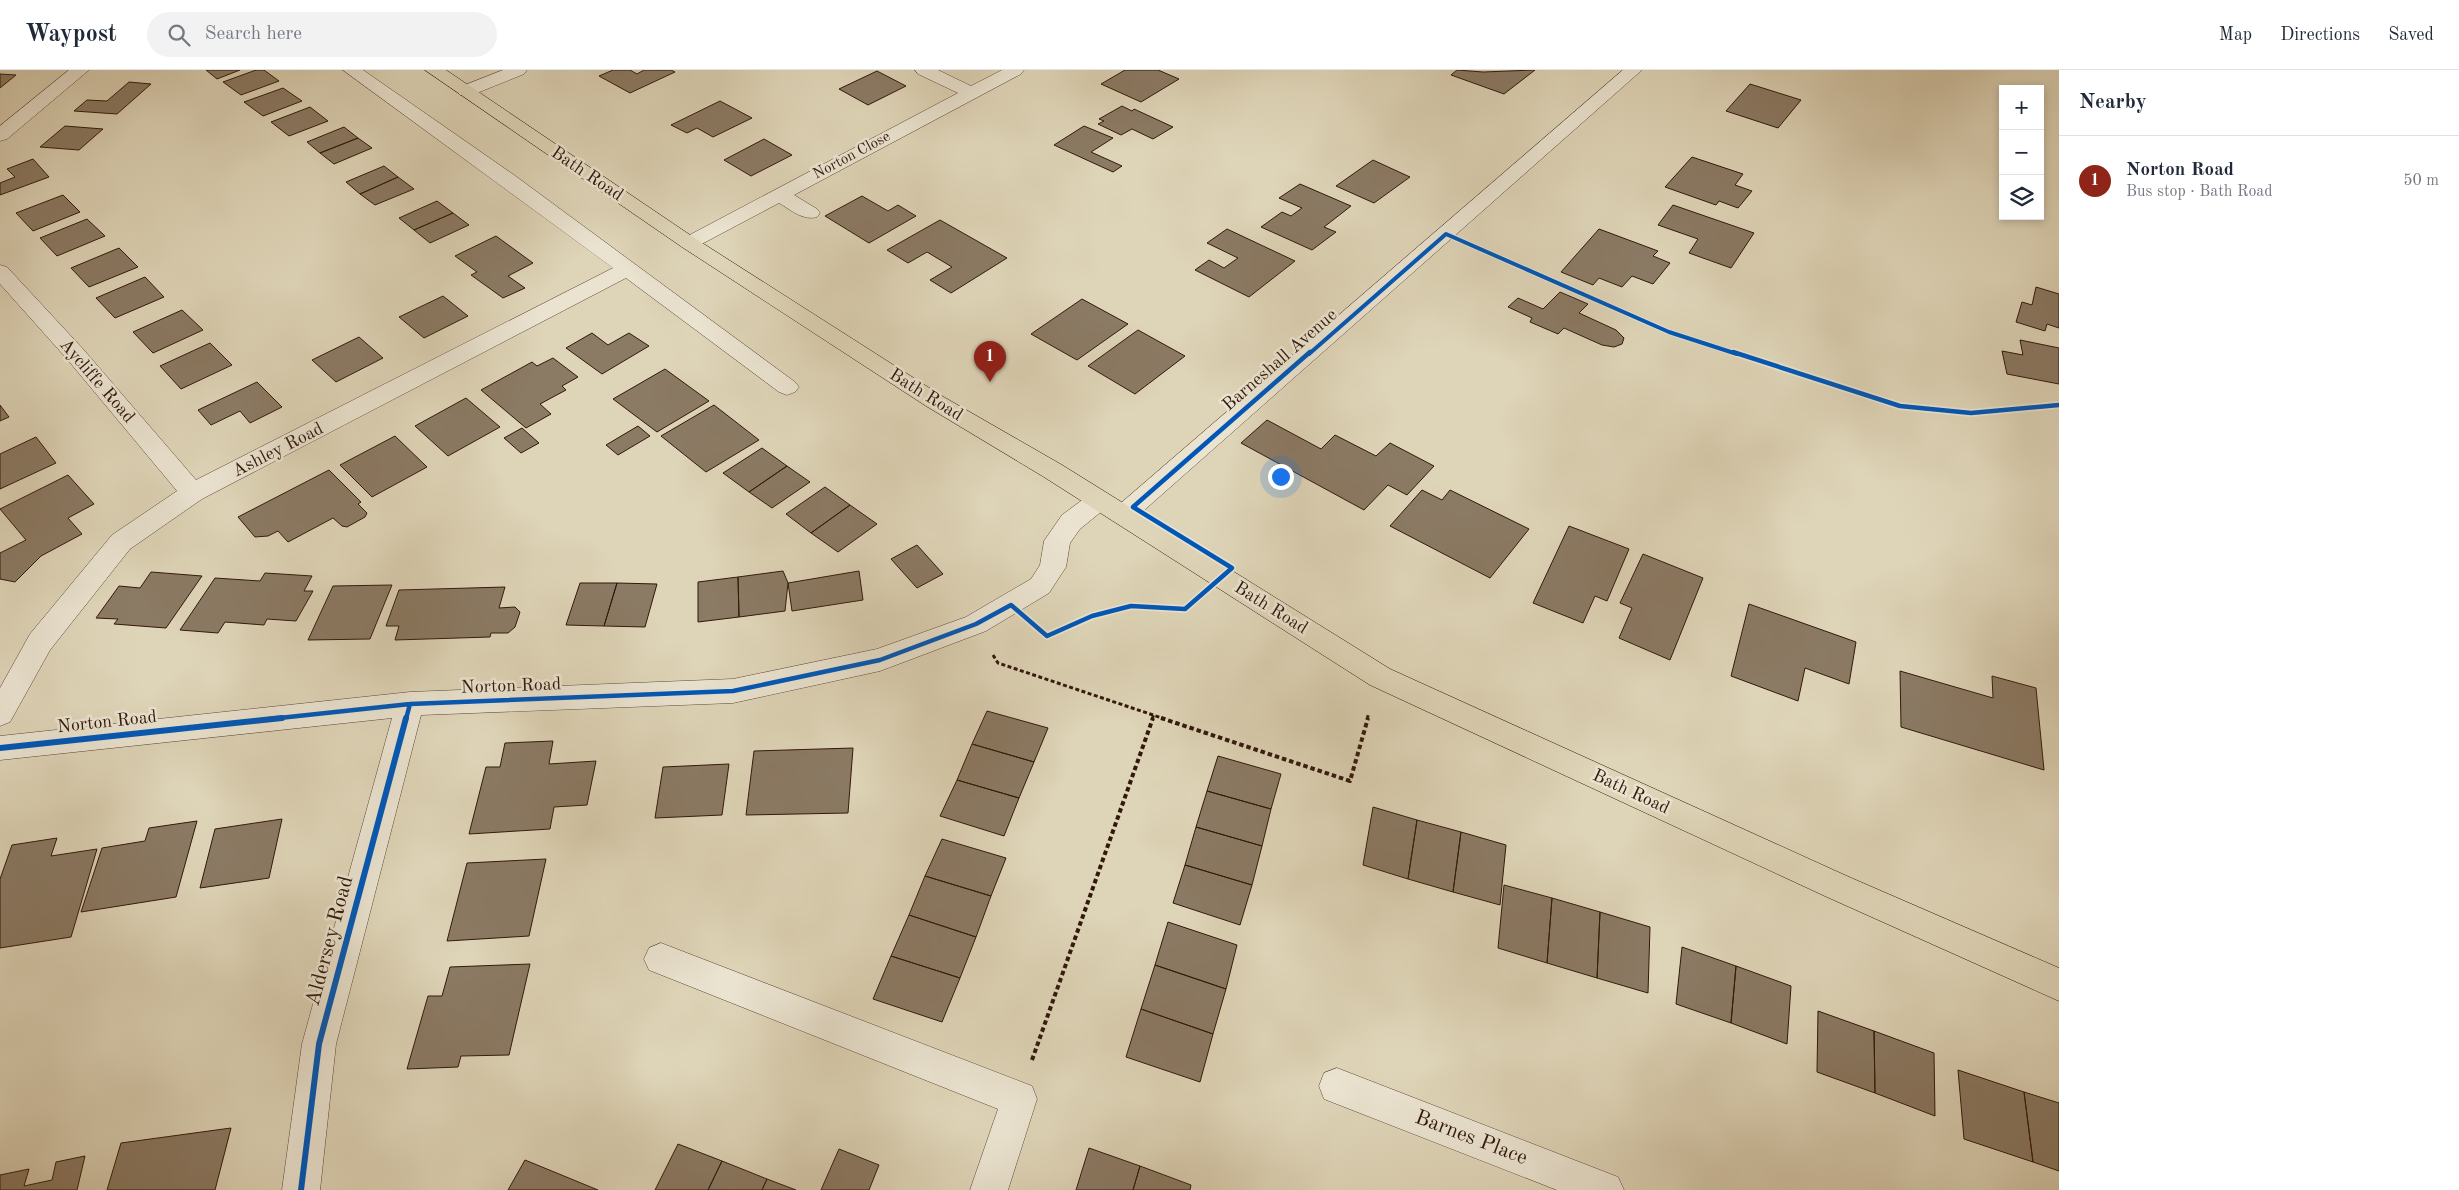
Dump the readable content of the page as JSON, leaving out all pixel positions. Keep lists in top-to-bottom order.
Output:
{
  "streets": {
    "main road": ["Bath Road"],
    "street": [
      "Norton Close",
      "Barneshall Avenue",
      "Aycliffe Road",
      "Ashley Road",
      "Norton Road",
      "Aldersey Road",
      "Barnes Place"
    ]
  },
  "crossings": [
    ["Norton Close", "Bath Road"],
    ["Bath Road", "Barneshall Avenue"],
    ["Bath Road", "Norton Road"],
    ["Aycliffe Road", "Ashley Road"],
    ["Norton Road", "Aldersey Road"]
  ],
  "page": {
    "header": "Waypost",
    "search": "Search here",
    "nav": ["Map", "Directions", "Saved"],
    "heading": "Nearby",
    "map_buttons": ["+", "−"],
    "list": [
      {
        "mark": "1",
        "name": "Norton Road",
        "note": "Bus stop · Bath Road",
        "value": "50 m"
      }
    ],
    "pins": "1"
  }
}
